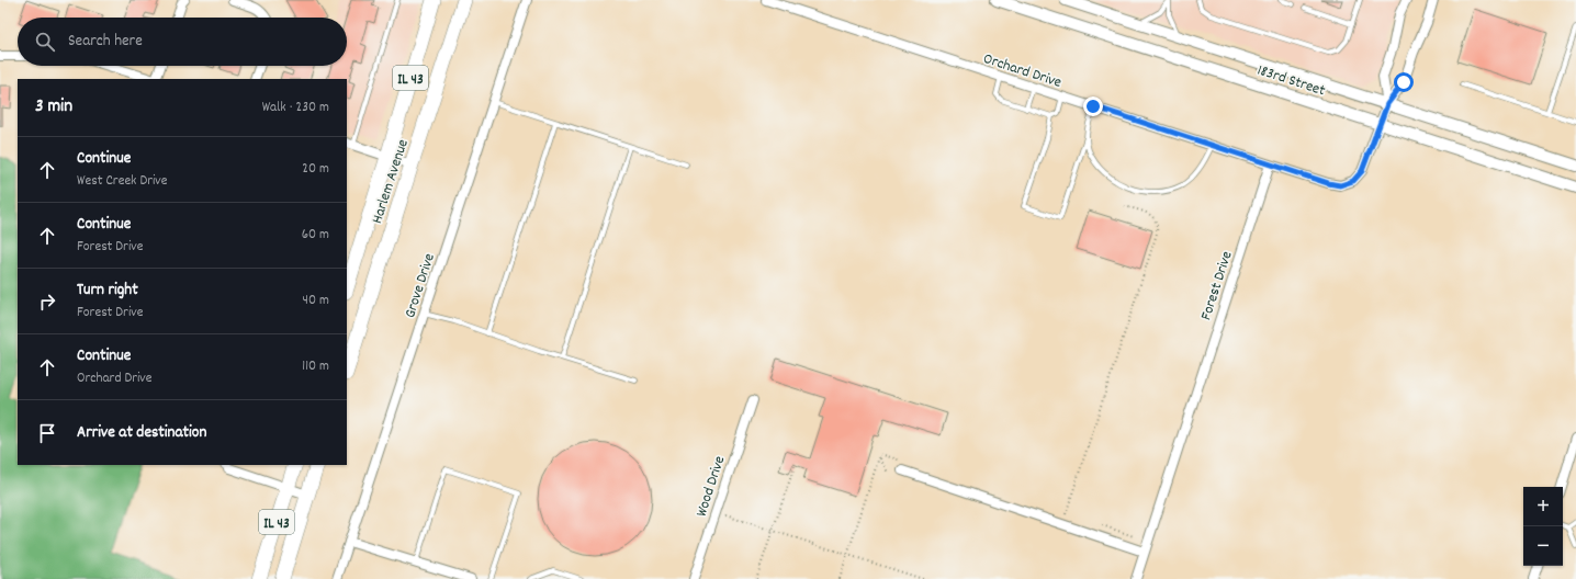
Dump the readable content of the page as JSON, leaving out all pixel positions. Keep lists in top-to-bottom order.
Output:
{
  "streets": {
    "main road": ["IL 43", "Harlem Avenue"],
    "street": [
      "Orchard Drive",
      "183rd Street",
      "Grove Drive",
      "Forest Drive",
      "Wood Drive"
    ]
  },
  "crossings": [
    ["Orchard Drive", "Forest Drive"]
  ],
  "page": {
    "search": "Search here",
    "heading": ["3 min", "Walk · 230 m"],
    "list": [
      ["Continue", "West Creek Drive", "20 m"],
      ["Continue", "Forest Drive", "60 m"],
      ["Turn right", "Forest Drive", "40 m"],
      ["Continue", "Orchard Drive", "110 m"],
      "Arrive at destination"
    ],
    "map_buttons": ["+", "−"]
  }
}
